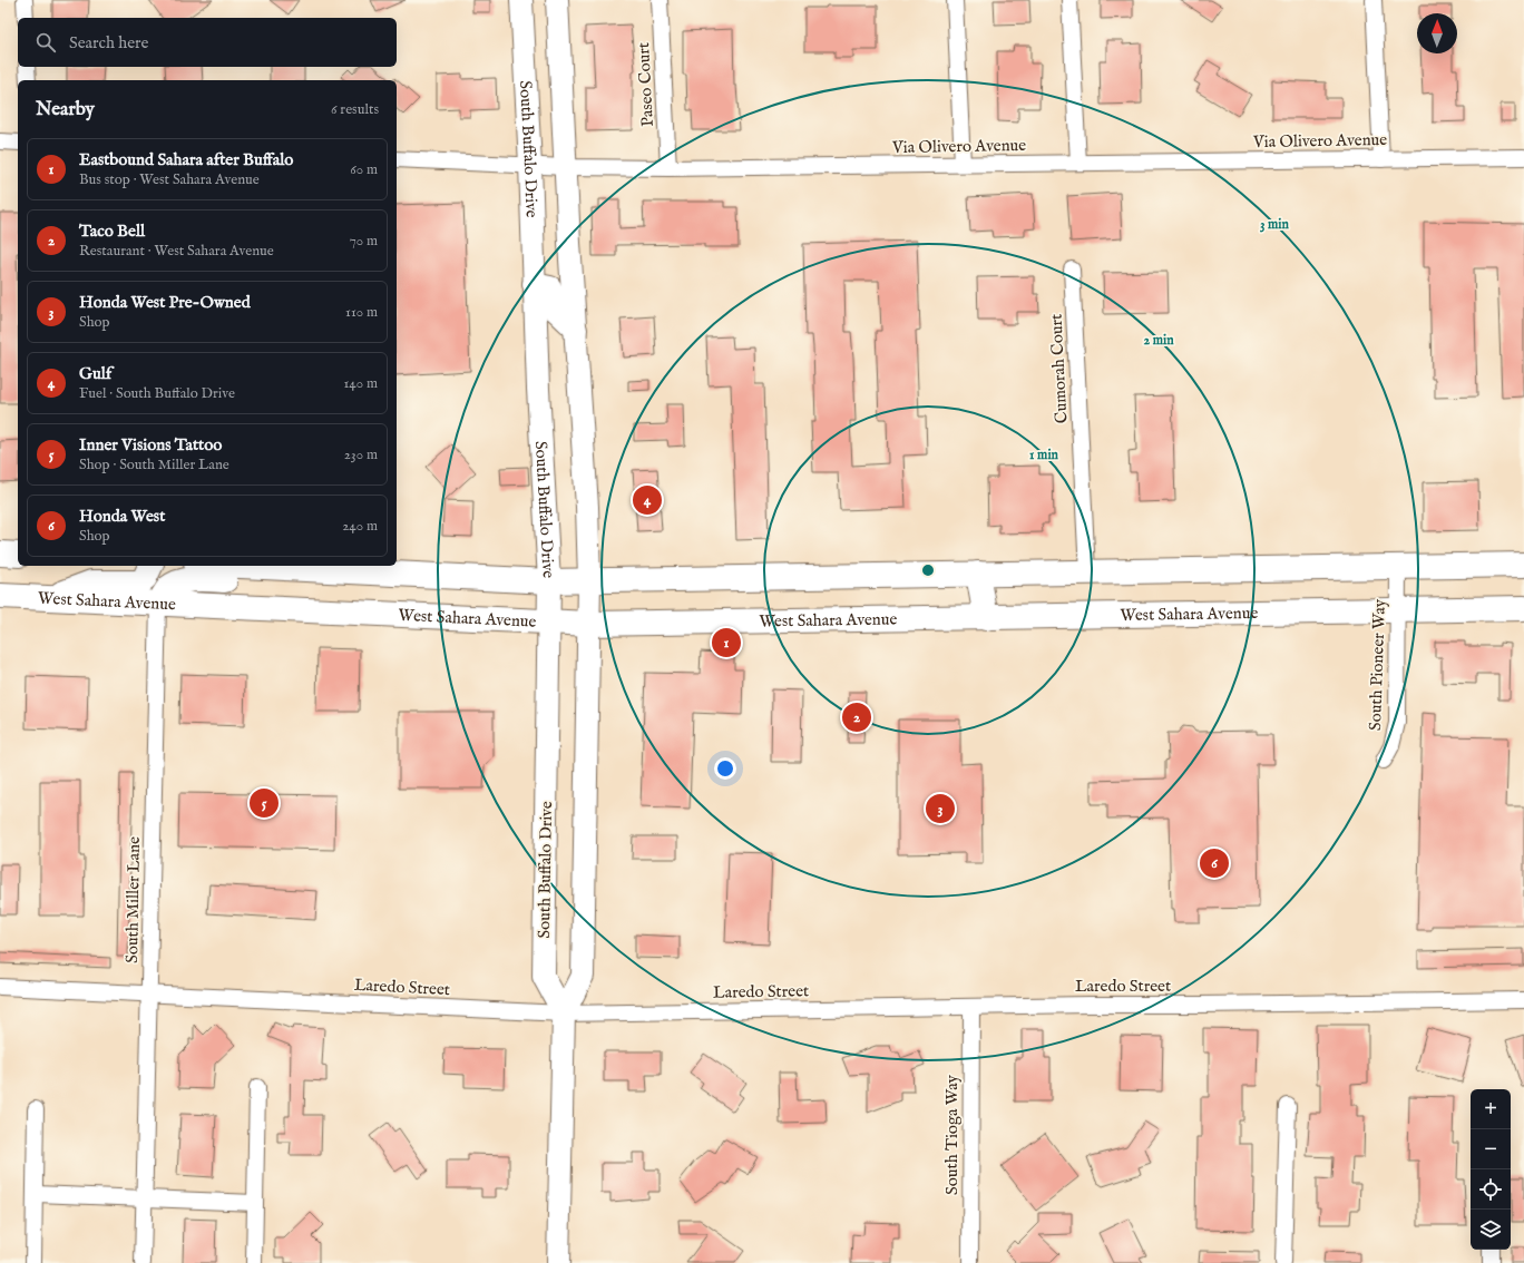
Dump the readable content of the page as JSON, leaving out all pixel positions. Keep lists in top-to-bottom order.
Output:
{
  "streets": {
    "main road": ["South Buffalo Drive", "West Sahara Avenue"],
    "street": [
      "Paseo Court",
      "Via Olivero Avenue",
      "Cumorah Court",
      "South Pioneer Way",
      "South Miller Lane",
      "Laredo Street",
      "South Tioga Way"
    ]
  },
  "crossings": [
    ["Paseo Court", "Via Olivero Avenue"],
    ["Via Olivero Avenue", "South Buffalo Drive"],
    ["South Buffalo Drive", "West Sahara Avenue"],
    ["South Buffalo Drive", "Laredo Street"],
    ["West Sahara Avenue", "South Pioneer Way"],
    ["West Sahara Avenue", "South Miller Lane"],
    ["South Miller Lane", "Laredo Street"],
    ["Laredo Street", "South Tioga Way"]
  ],
  "north": "top",
  "page": {
    "search": "Search here",
    "heading": ["Nearby", "6 results"],
    "list": [
      {
        "mark": "1",
        "name": "Eastbound Sahara after Buffalo",
        "note": "Bus stop · West Sahara Avenue",
        "value": "60 m"
      },
      {
        "mark": "2",
        "name": "Taco Bell",
        "note": "Restaurant · West Sahara Avenue",
        "value": "70 m"
      },
      {
        "mark": "3",
        "name": "Honda West Pre-Owned",
        "note": "Shop",
        "value": "110 m"
      },
      {
        "mark": "4",
        "name": "Gulf",
        "note": "Fuel · South Buffalo Drive",
        "value": "140 m"
      },
      {
        "mark": "5",
        "name": "Inner Visions Tattoo",
        "note": "Shop · South Miller Lane",
        "value": "230 m"
      },
      {
        "mark": "6",
        "name": "Honda West",
        "note": "Shop",
        "value": "240 m"
      }
    ],
    "pins": [
      "4",
      "1",
      "2",
      "5",
      "3",
      "6"
    ],
    "map_buttons": ["+", "−"]
  },
  "rings": ["3 min", "2 min", "1 min"]
}
